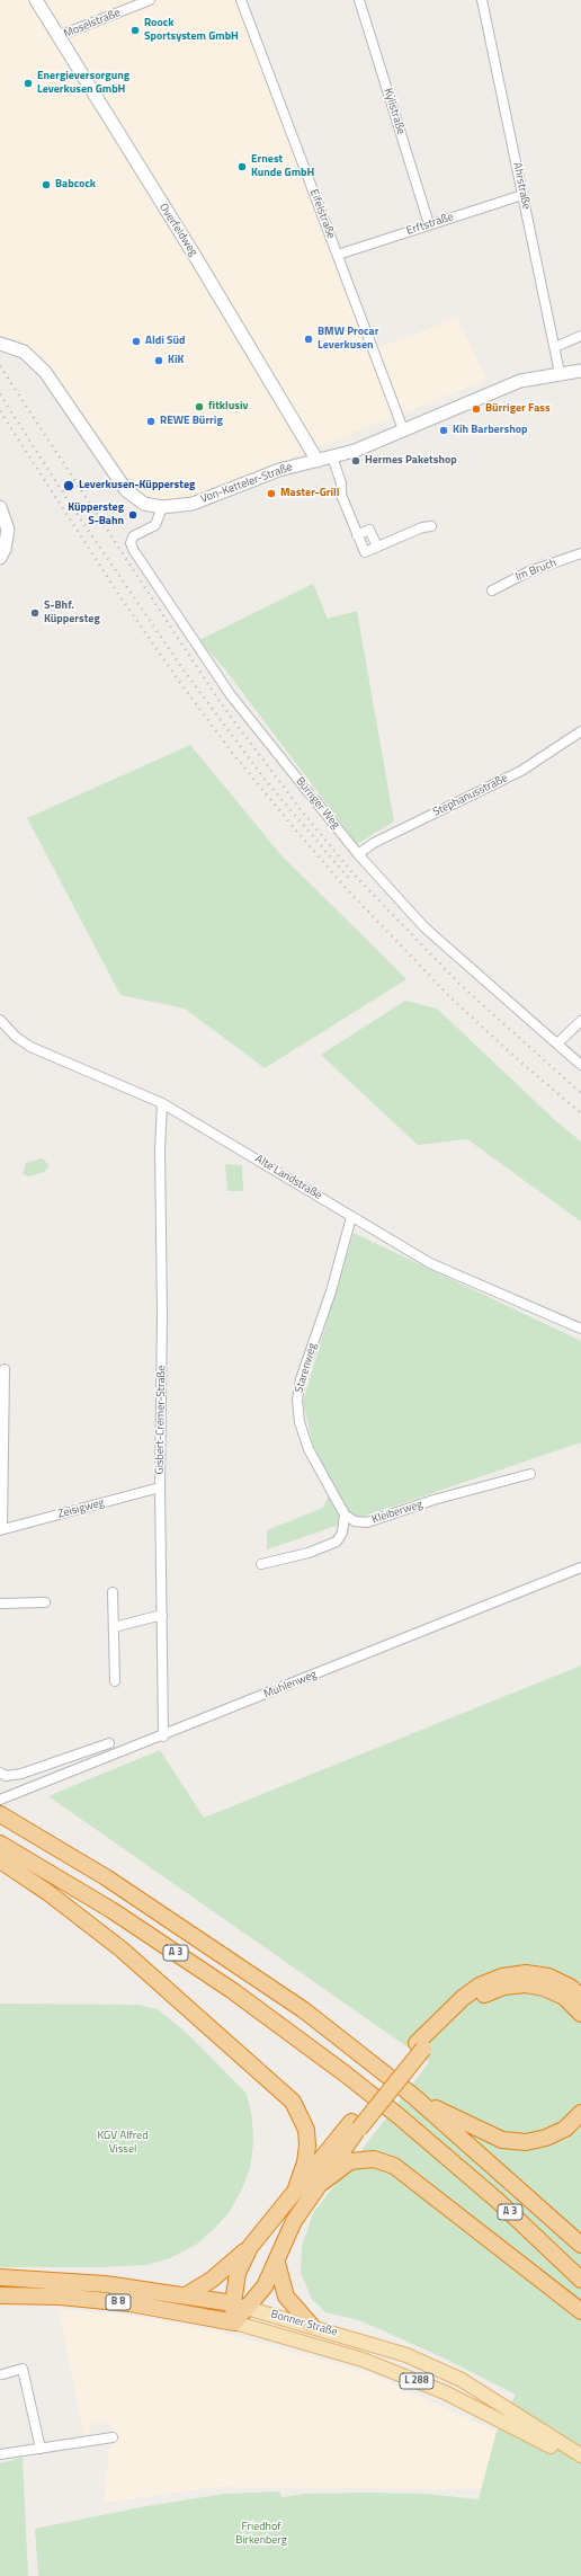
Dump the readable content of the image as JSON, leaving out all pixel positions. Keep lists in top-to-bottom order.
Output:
{
  "streets": {
    "highway": ["A 3", "B 8", "Bonner Straße"],
    "main road": ["L 288"],
    "street": [
      "Moselstraße",
      "Kyllstraße",
      "Ahrstraße",
      "Eifelstraße",
      "Erftstraße",
      "Overfeldweg",
      "Von-Ketteler-Straße",
      "Im Bruch",
      "Stephanusstraße",
      "Bürriger Weg",
      "Alte Landstraße",
      "Starenweg",
      "Gisbert-Cremer-Straße",
      "Zeisigweg",
      "Kleiberweg",
      "Mühlenweg"
    ]
  },
  "crossings": [
    ["Moselstraße", "Overfeldweg"],
    ["Kyllstraße", "Erftstraße"],
    ["Ahrstraße", "Erftstraße"],
    ["Ahrstraße", "Von-Ketteler-Straße"],
    ["Eifelstraße", "Erftstraße"],
    ["Eifelstraße", "Von-Ketteler-Straße"],
    ["Overfeldweg", "Von-Ketteler-Straße"],
    ["Von-Ketteler-Straße", "Bürriger Weg"],
    ["Stephanusstraße", "Bürriger Weg"],
    ["Alte Landstraße", "Starenweg"],
    ["Alte Landstraße", "Gisbert-Cremer-Straße"],
    ["Starenweg", "Kleiberweg"],
    ["Gisbert-Cremer-Straße", "Zeisigweg"],
    ["Gisbert-Cremer-Straße", "Mühlenweg"]
  ],
  "parks": ["KGV Alfred Vissel", "Friedhof Birkenberg"],
  "places": [
    "Roock Sportsystem GmbH",
    "Energieversorgung Leverkusen GmbH",
    "Ernest Kunde GmbH",
    "Babcock",
    "BMW Procar Leverkusen",
    "Aldi Süd",
    "KiK",
    "fitklusiv",
    "Bürriger Fass",
    "REWE Bürrig",
    "Kih Barbershop",
    "Hermes Paketshop",
    "Leverkusen-Küppersteg",
    "Master-Grill",
    "Küppersteg S-Bahn",
    "S-Bhf. Küppersteg"
  ]
}
